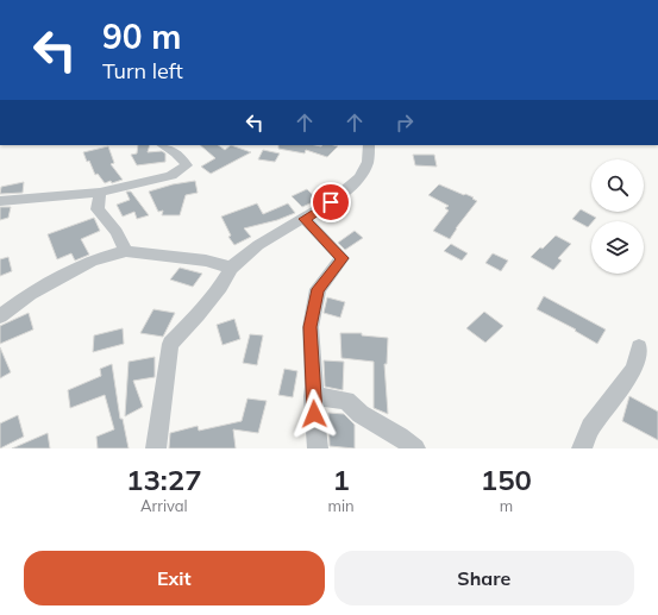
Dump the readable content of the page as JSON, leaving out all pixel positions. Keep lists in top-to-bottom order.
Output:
{
  "page": {
    "turn": ["90 m", "Turn left"],
    "eta": [
      "13:27",
      "Arrival",
      "1",
      "min",
      "150",
      "m"
    ],
    "buttons": ["Exit", "Share"]
  }
}
